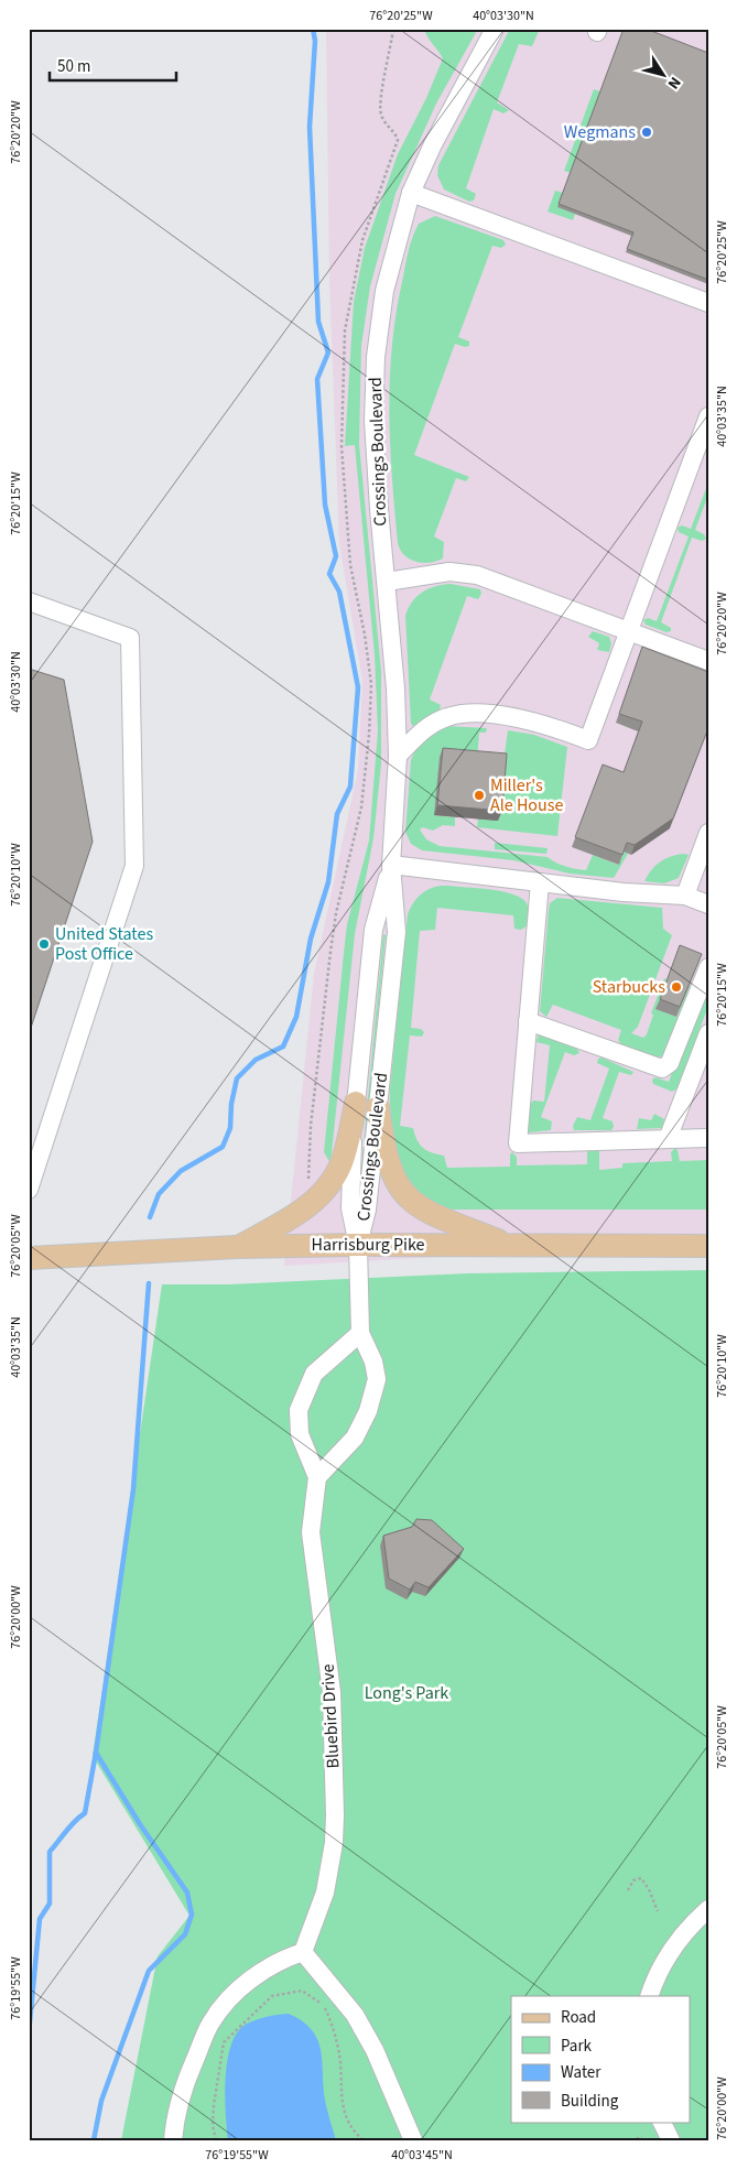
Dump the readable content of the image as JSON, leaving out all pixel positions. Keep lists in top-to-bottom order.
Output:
{
  "streets": {
    "main road": ["Harrisburg Pike"],
    "street": ["Crossings Boulevard", "Bluebird Drive"]
  },
  "crossings": [
    ["Crossings Boulevard", "Harrisburg Pike"]
  ],
  "parks": ["Long's Park"],
  "places": [
    "Wegmans",
    "Miller's Ale House",
    "United States Post Office",
    "Starbucks"
  ],
  "legend": [
    "Road",
    "Park",
    "Water",
    "Building"
  ],
  "scale_bar": "50 m",
  "north": "bottom right",
  "coordinates": [
    "76°20'25\"W",
    "40°03'30\"N",
    "76°20'20\"W",
    "40°03'35\"N",
    "76°20'15\"W",
    "76°20'10\"W",
    "76°20'05\"W",
    "76°20'00\"W",
    "76°19'55\"W",
    "40°03'45\"N"
  ]
}
